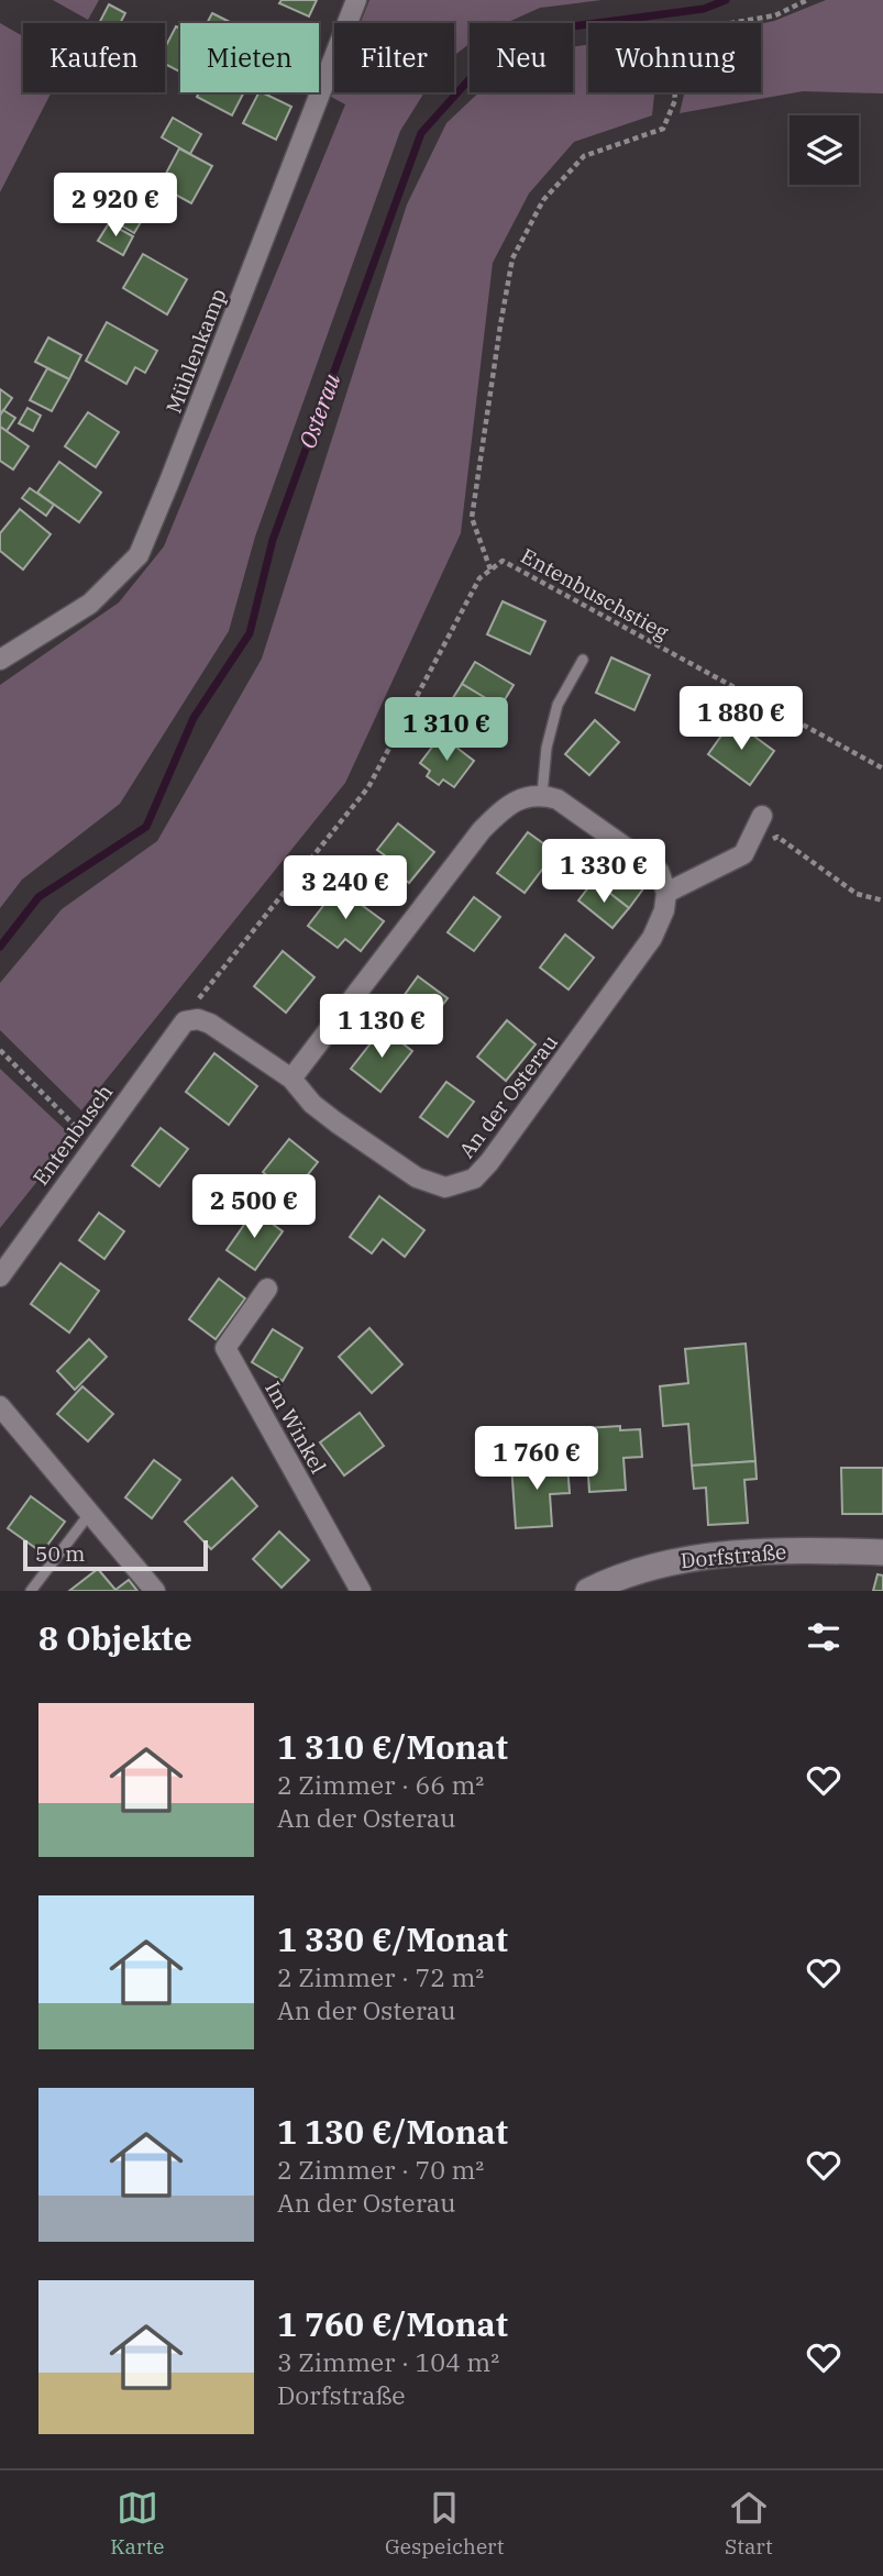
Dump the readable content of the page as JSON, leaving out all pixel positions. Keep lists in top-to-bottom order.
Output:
{
  "streets": {
    "street": [
      "Mühlenkamp",
      "An der Osterau",
      "Entenbusch",
      "Im Winkel",
      "Dorfstraße"
    ],
    "path": ["Entenbuschstieg"]
  },
  "crossings": [
    ["Entenbuschstieg", "An der Osterau"],
    ["Entenbuschstieg", "Entenbusch"],
    ["An der Osterau", "Entenbusch"]
  ],
  "water": ["Osterau"],
  "scale_bar": "50 m",
  "page": {
    "chip": [
      "Kaufen",
      "Mieten",
      "Filter",
      "Neu",
      "Wohnung"
    ],
    "price": [
      "2 920 €",
      "1 880 €",
      "1 310 €",
      "1 330 €",
      "3 240 €",
      "1 130 €",
      "2 500 €",
      "1 760 €"
    ],
    "scale": "50 m",
    "heading": "8 Objekte",
    "list": [
      {
        "name": "1 310 €/Monat",
        "note": "2 Zimmer · 66 m² · An der Osterau"
      },
      {
        "name": "1 330 €/Monat",
        "note": "2 Zimmer · 72 m² · An der Osterau"
      },
      {
        "name": "1 130 €/Monat",
        "note": "2 Zimmer · 70 m² · An der Osterau"
      },
      {
        "name": "1 760 €/Monat",
        "note": "3 Zimmer · 104 m² · Dorfstraße"
      }
    ],
    "tabs": ["Karte", "Gespeichert", "Start"]
  }
}
